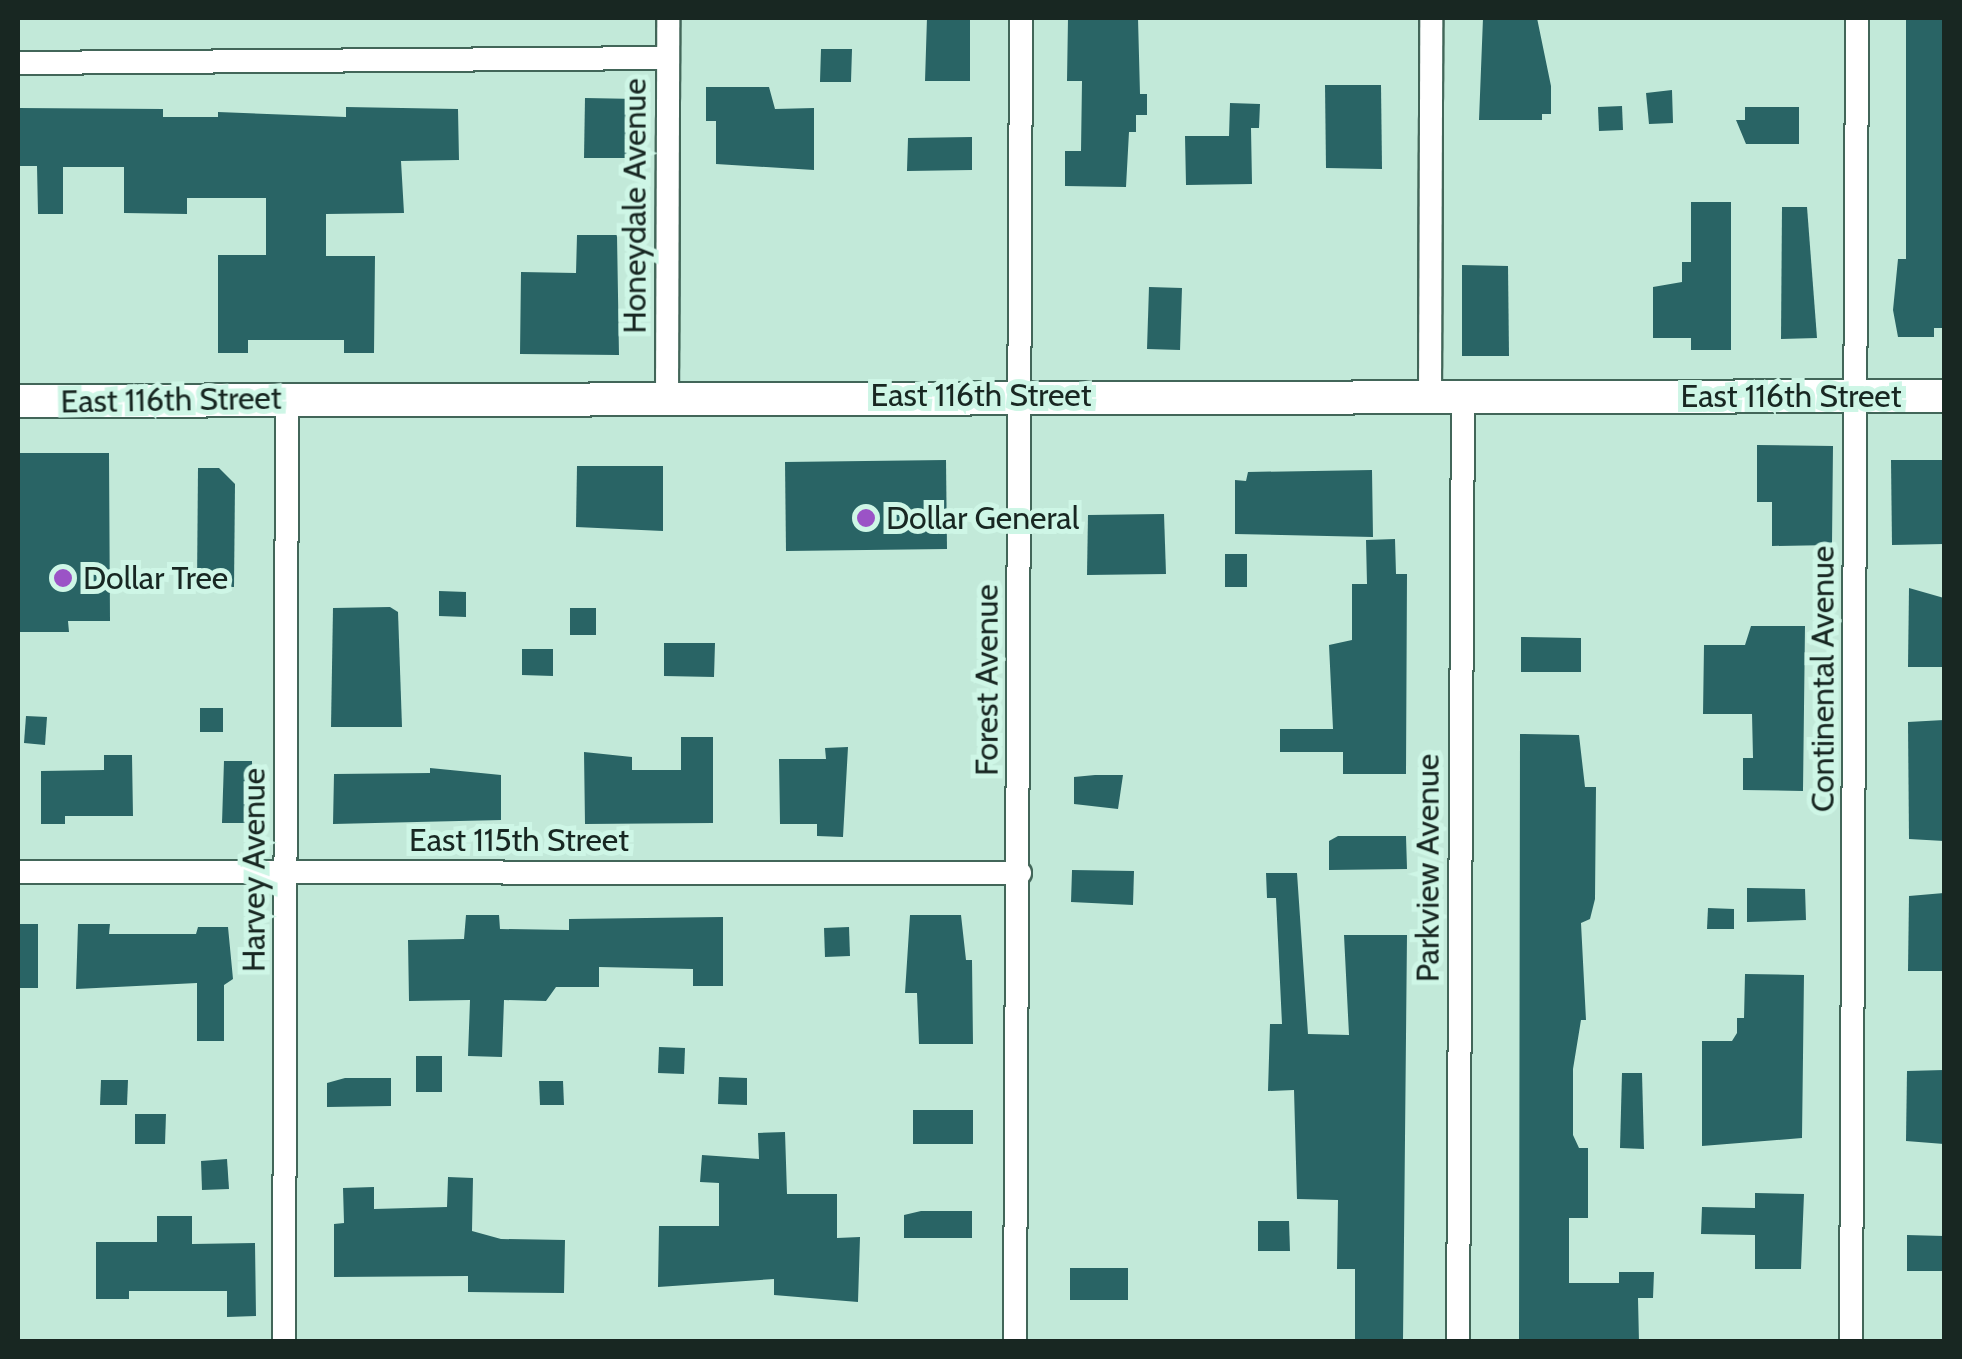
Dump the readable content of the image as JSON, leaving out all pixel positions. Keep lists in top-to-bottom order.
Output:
{
  "streets": {
    "main road": ["East 116th Street"],
    "street": [
      "Honeydale Avenue",
      "Continental Avenue",
      "Forest Avenue",
      "East 115th Street",
      "Parkview Avenue",
      "Harvey Avenue"
    ]
  },
  "crossings": [
    ["Honeydale Avenue", "East 116th Street"],
    ["East 116th Street", "Continental Avenue"],
    ["East 116th Street", "Forest Avenue"],
    ["East 116th Street", "Parkview Avenue"],
    ["East 116th Street", "Harvey Avenue"],
    ["Forest Avenue", "East 115th Street"],
    ["East 115th Street", "Harvey Avenue"]
  ],
  "places": ["Dollar General", "Dollar Tree"]
}
